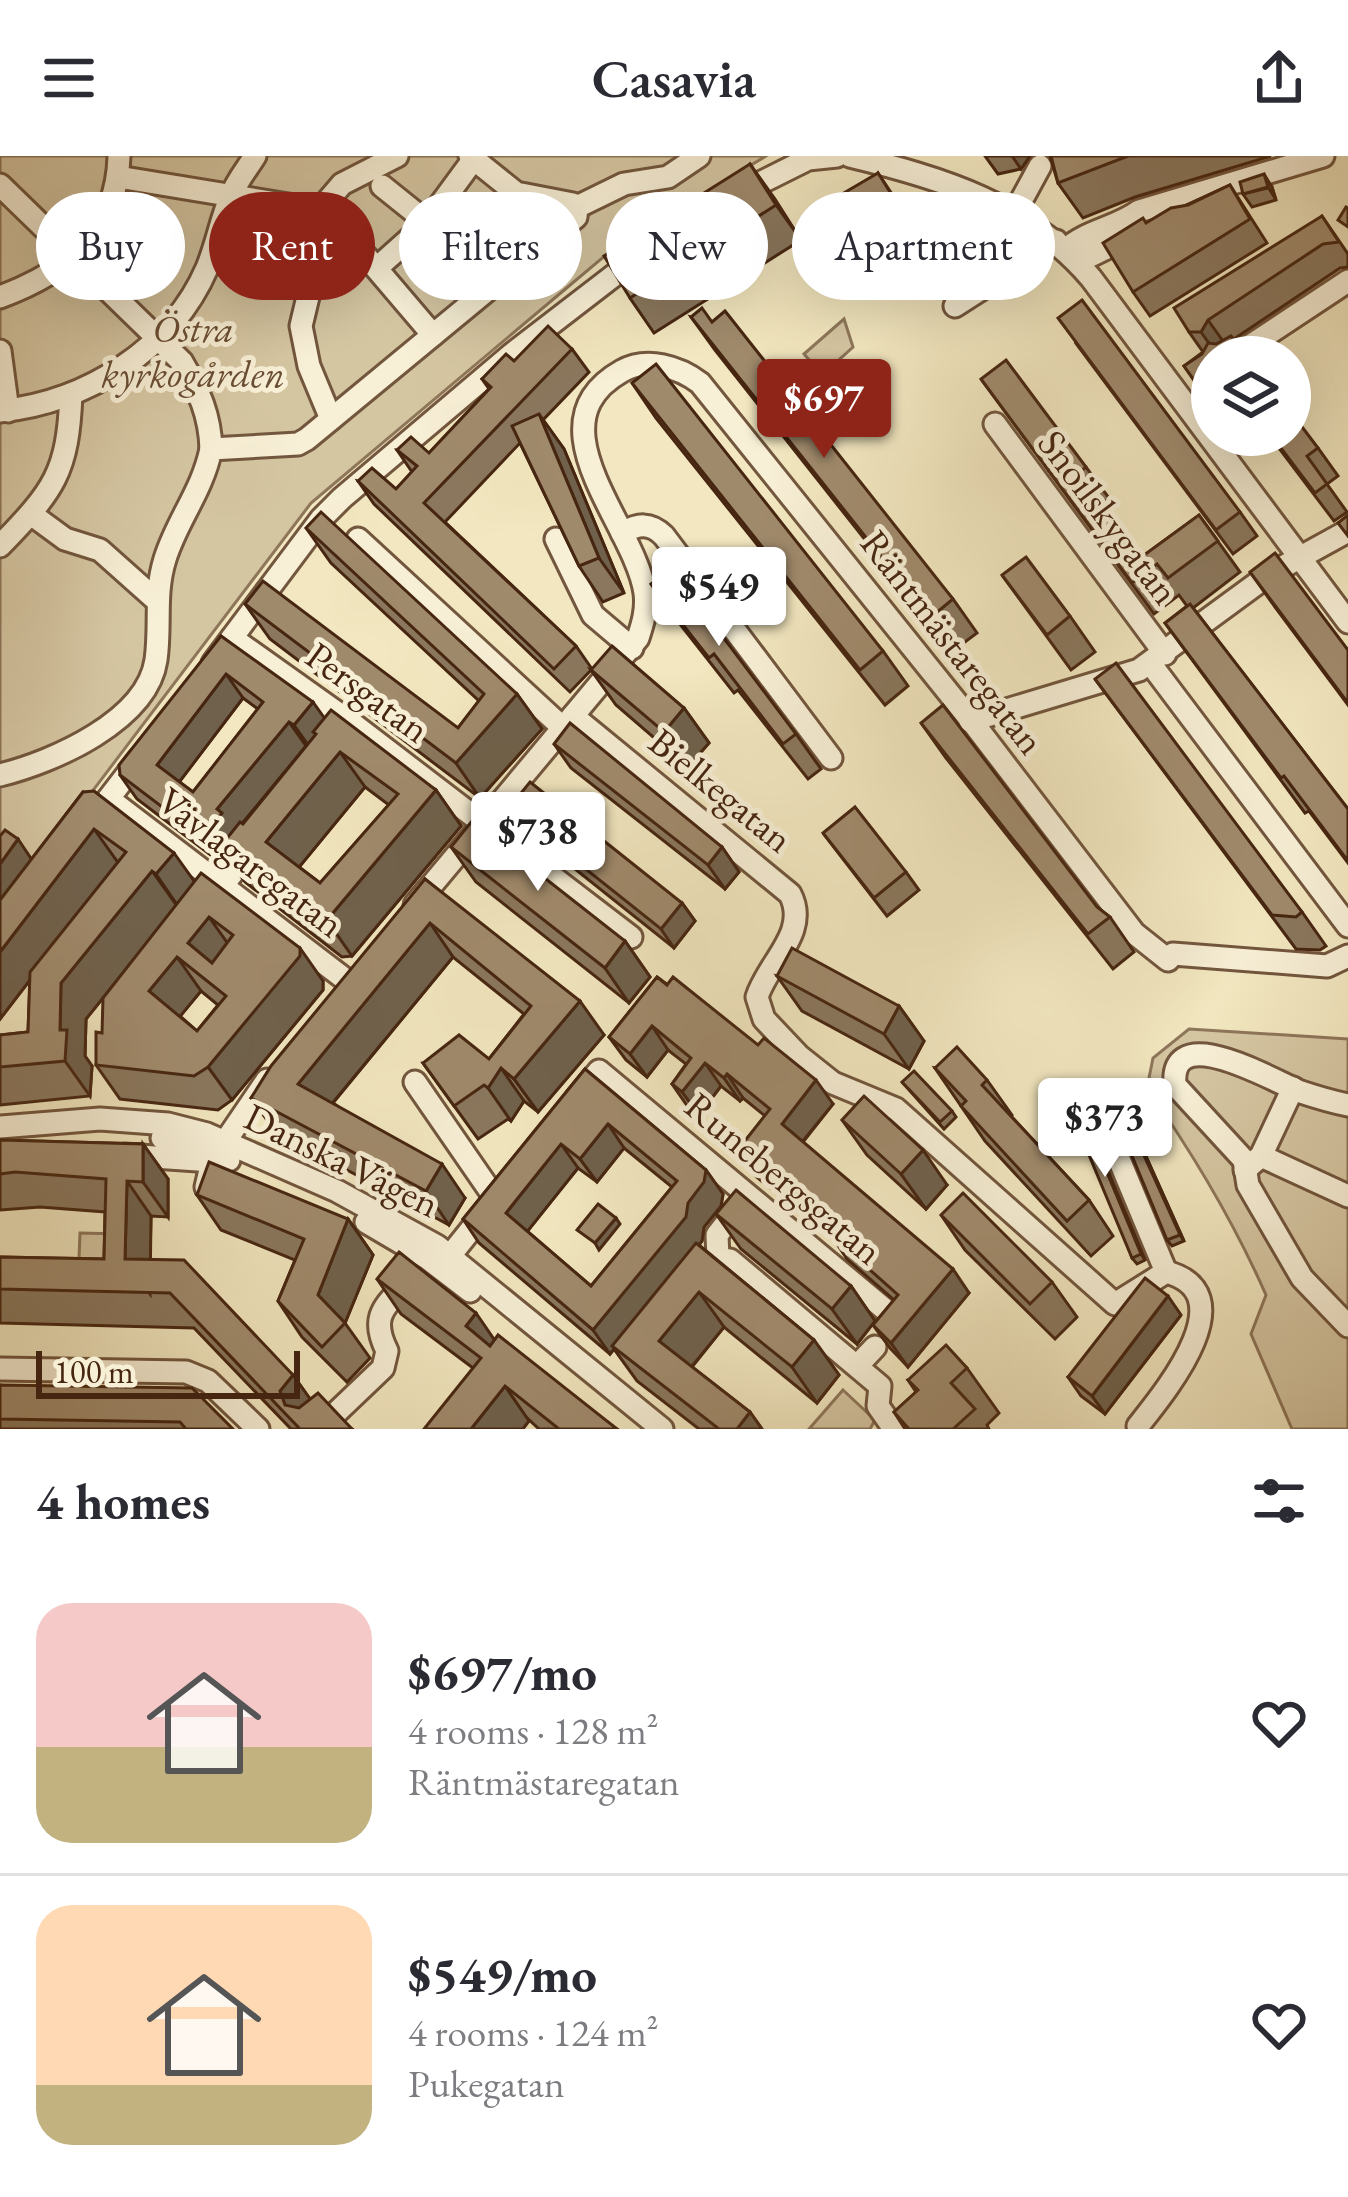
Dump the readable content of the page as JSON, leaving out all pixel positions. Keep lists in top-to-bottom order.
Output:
{
  "streets": {
    "street": [
      "Snoilskygatan",
      "Räntmästaregatan",
      "Persgatan",
      "Bielkegatan",
      "Vävlagaregatan",
      "Danska Vägen",
      "Runebergsgatan"
    ]
  },
  "crossings": [
    ["Räntmästaregatan", "Persgatan"],
    ["Räntmästaregatan", "Bielkegatan"]
  ],
  "parks": ["Östra kyrkogården"],
  "scale_bar": "100 m",
  "page": {
    "header": "Casavia",
    "chip": [
      "Buy",
      "Rent",
      "Filters",
      "New",
      "Apartment"
    ],
    "price": [
      "$697",
      "$549",
      "$738",
      "$373"
    ],
    "scale": "100 m",
    "heading": "4 homes",
    "list": [
      {
        "name": "$697/mo",
        "note": "4 rooms · 128 m² · Räntmästaregatan"
      },
      {
        "name": "$549/mo",
        "note": "4 rooms · 124 m² · Pukegatan"
      }
    ]
  }
}
